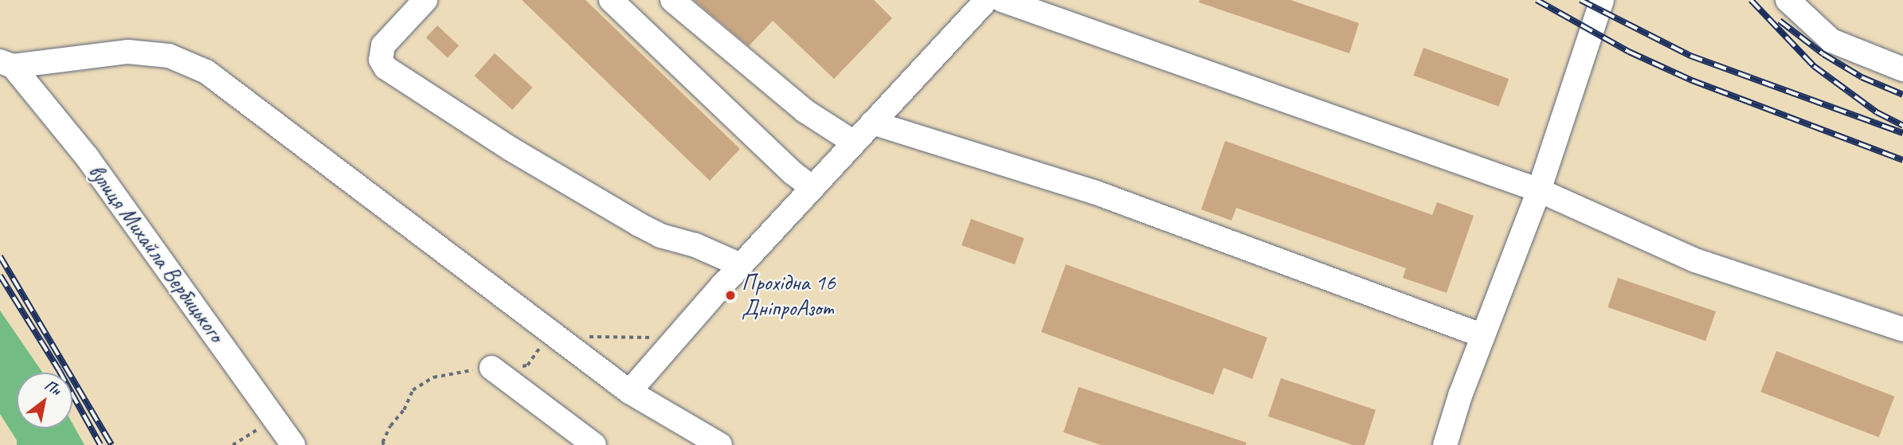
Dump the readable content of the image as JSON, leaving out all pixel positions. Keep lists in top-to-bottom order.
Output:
{
  "streets": {
    "street": ["вулиця Михайла Вербицького"]
  },
  "places": ["Прохідна 16 ДніпроАзот"],
  "north": "top right"
}
